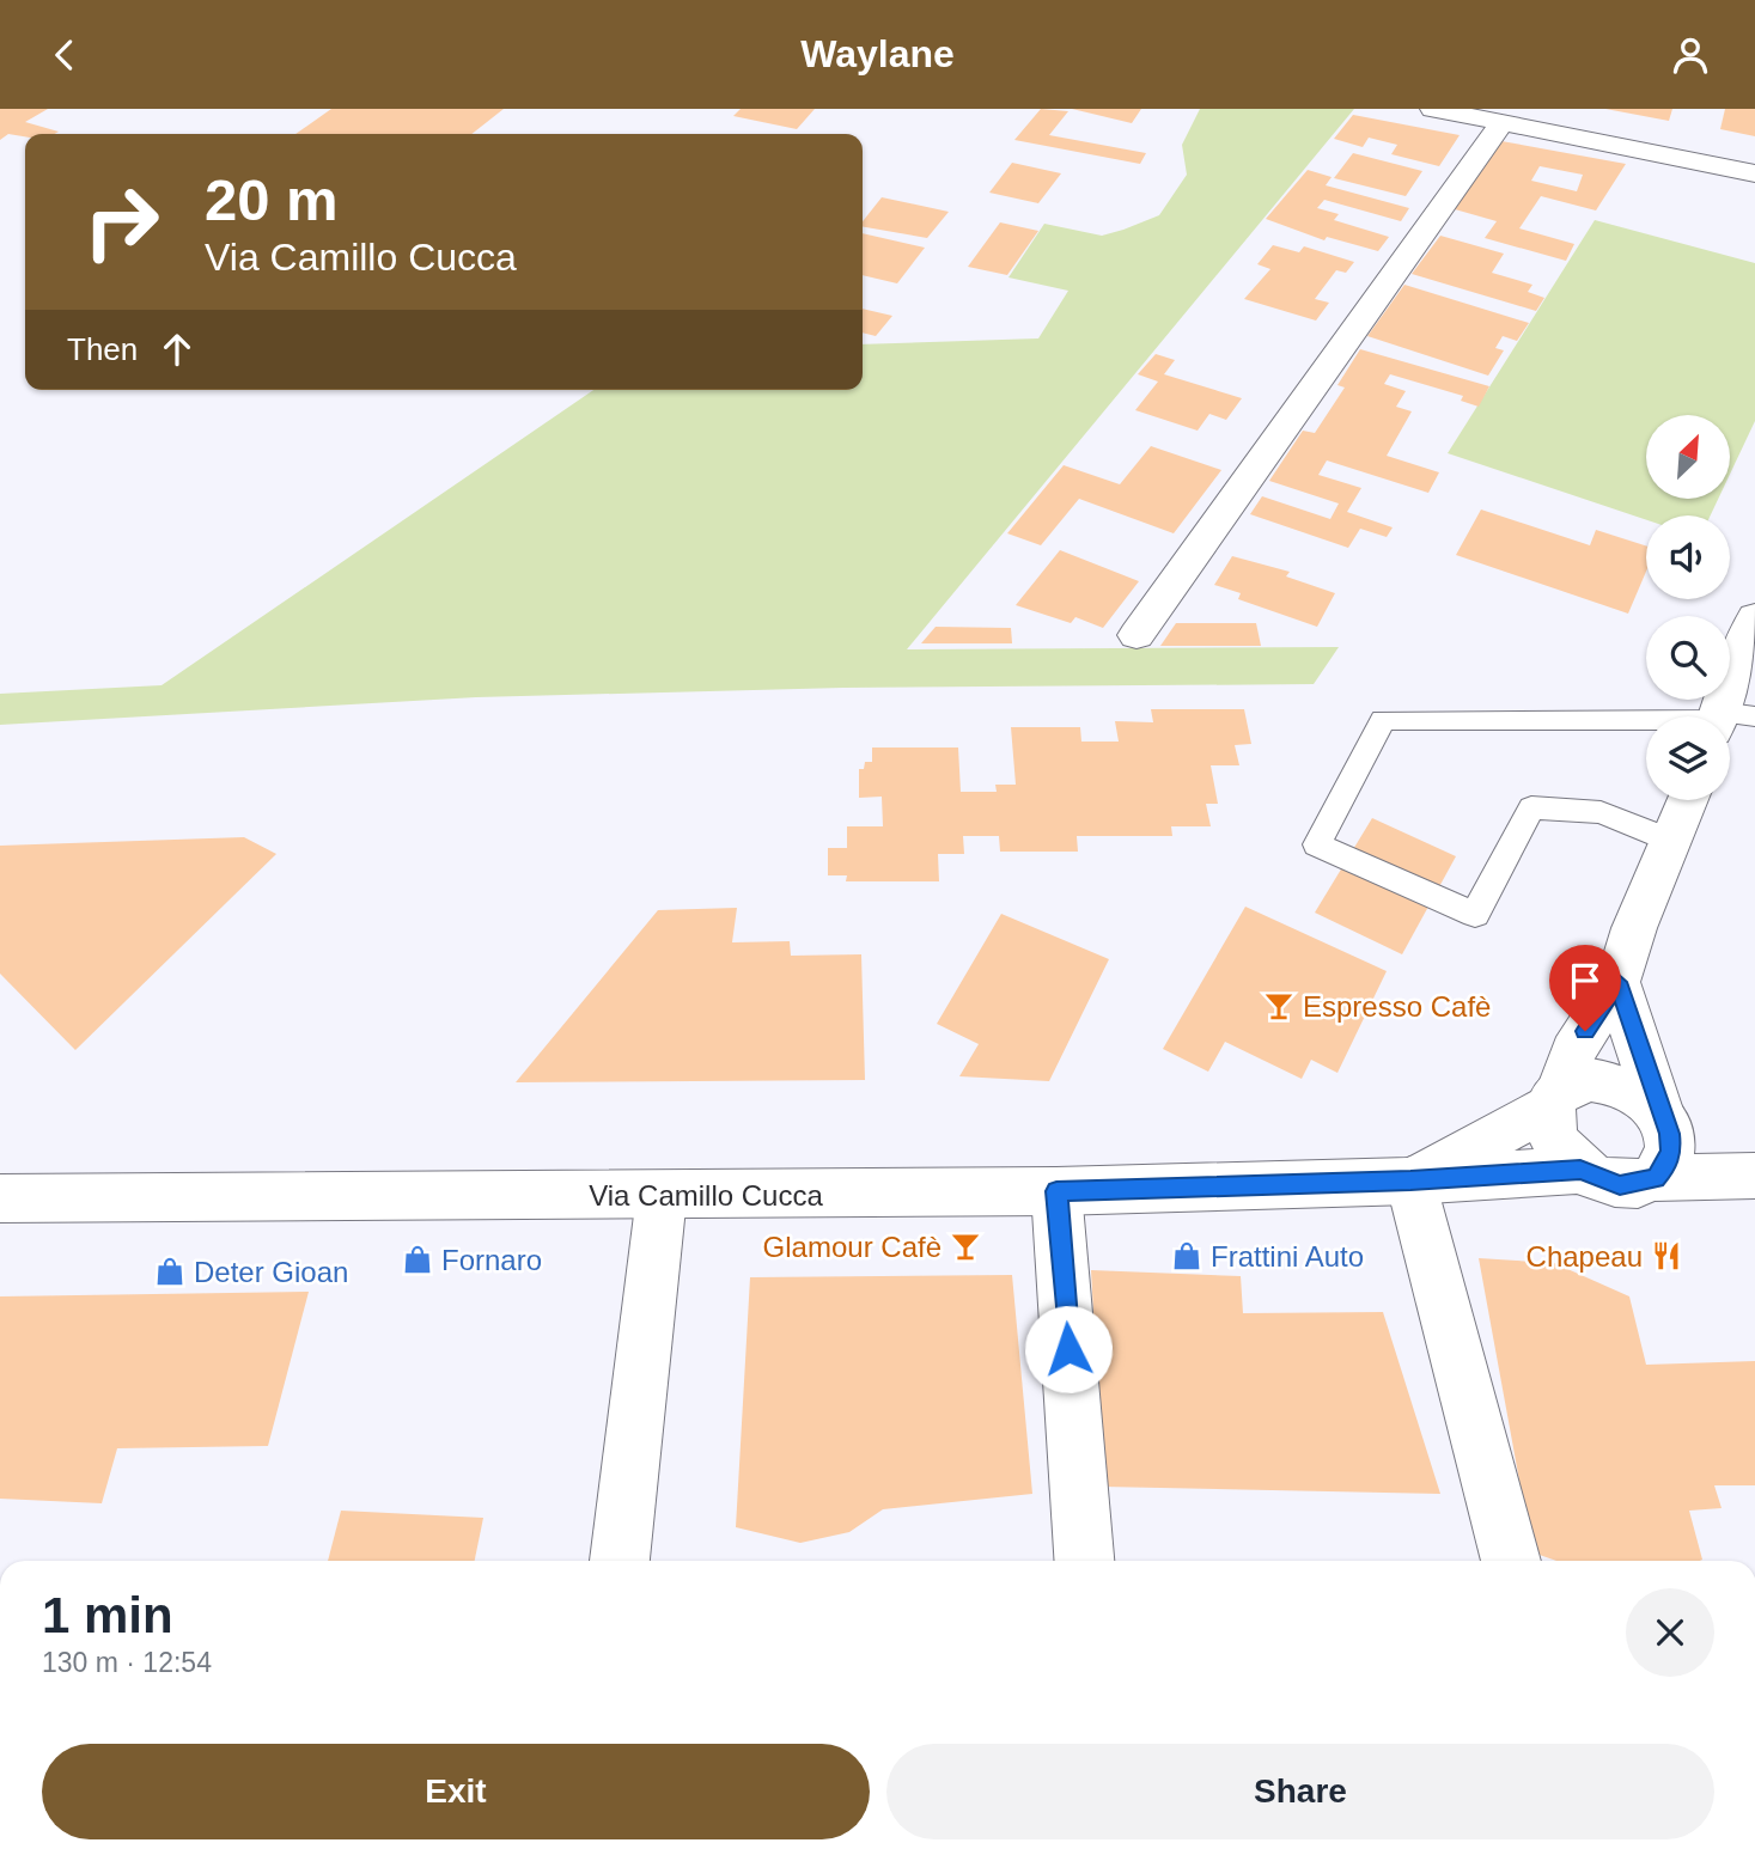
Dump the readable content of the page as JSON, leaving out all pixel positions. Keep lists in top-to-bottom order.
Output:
{
  "streets": {
    "street": ["Via Camillo Cucca"]
  },
  "places": {
    "bar": ["Espresso Cafè", "Glamour Cafè"],
    "shop": ["Frattini Auto", "Fornaro", "Deter Gioan"],
    "restaurant": ["Chapeau"]
  },
  "north": "top right",
  "page": {
    "header": "Waylane",
    "turn": ["20 m", "Via Camillo Cucca"],
    "then": "Then",
    "heading": ["1 min", "130 m · 12:54"],
    "buttons": ["Exit", "Share"]
  }
}
